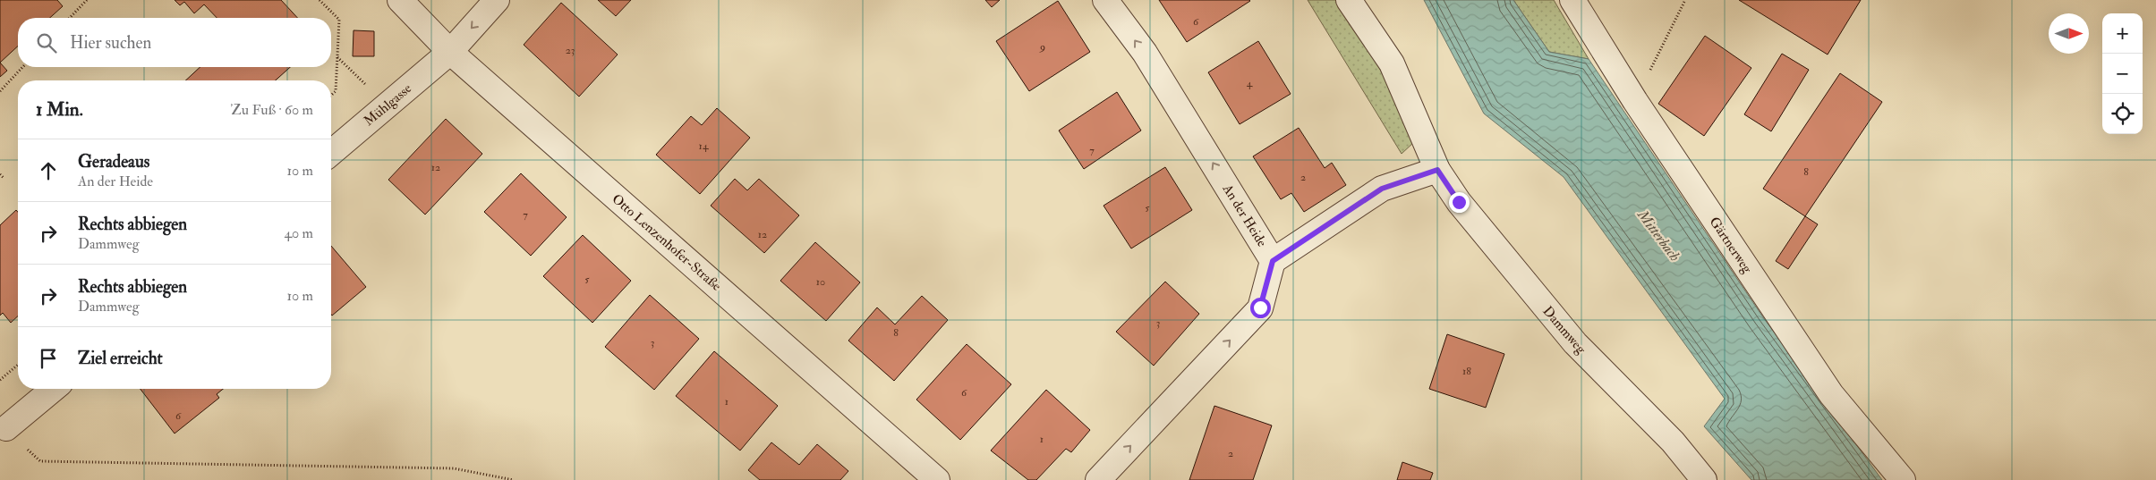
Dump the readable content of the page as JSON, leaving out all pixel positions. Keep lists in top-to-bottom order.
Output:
{
  "streets": {
    "street": [
      "Mühlgasse",
      "An der Heide",
      "Otto Lenzenhofer-Straße",
      "Gärtnerweg",
      "Dammweg"
    ]
  },
  "crossings": [
    ["Mühlgasse", "Otto Lenzenhofer-Straße"]
  ],
  "one_way": ["An der Heide"],
  "water": ["Mitterbach"],
  "house_numbers": [
    "6",
    "9",
    "23",
    "4",
    "14",
    "7",
    "12",
    "8",
    "2",
    "5",
    "7",
    "12",
    "5",
    "10",
    "3",
    "8",
    "3",
    "18",
    "6",
    "1",
    "6",
    "1",
    "2"
  ],
  "north": "right",
  "page": {
    "map_buttons": ["+", "−"],
    "search": "Hier suchen",
    "heading": ["1 Min.", "Zu Fuß · 60 m"],
    "list": [
      ["Geradeaus", "An der Heide", "10 m"],
      ["Rechts abbiegen", "Dammweg", "40 m"],
      ["Rechts abbiegen", "Dammweg", "10 m"],
      "Ziel erreicht"
    ]
  }
}
